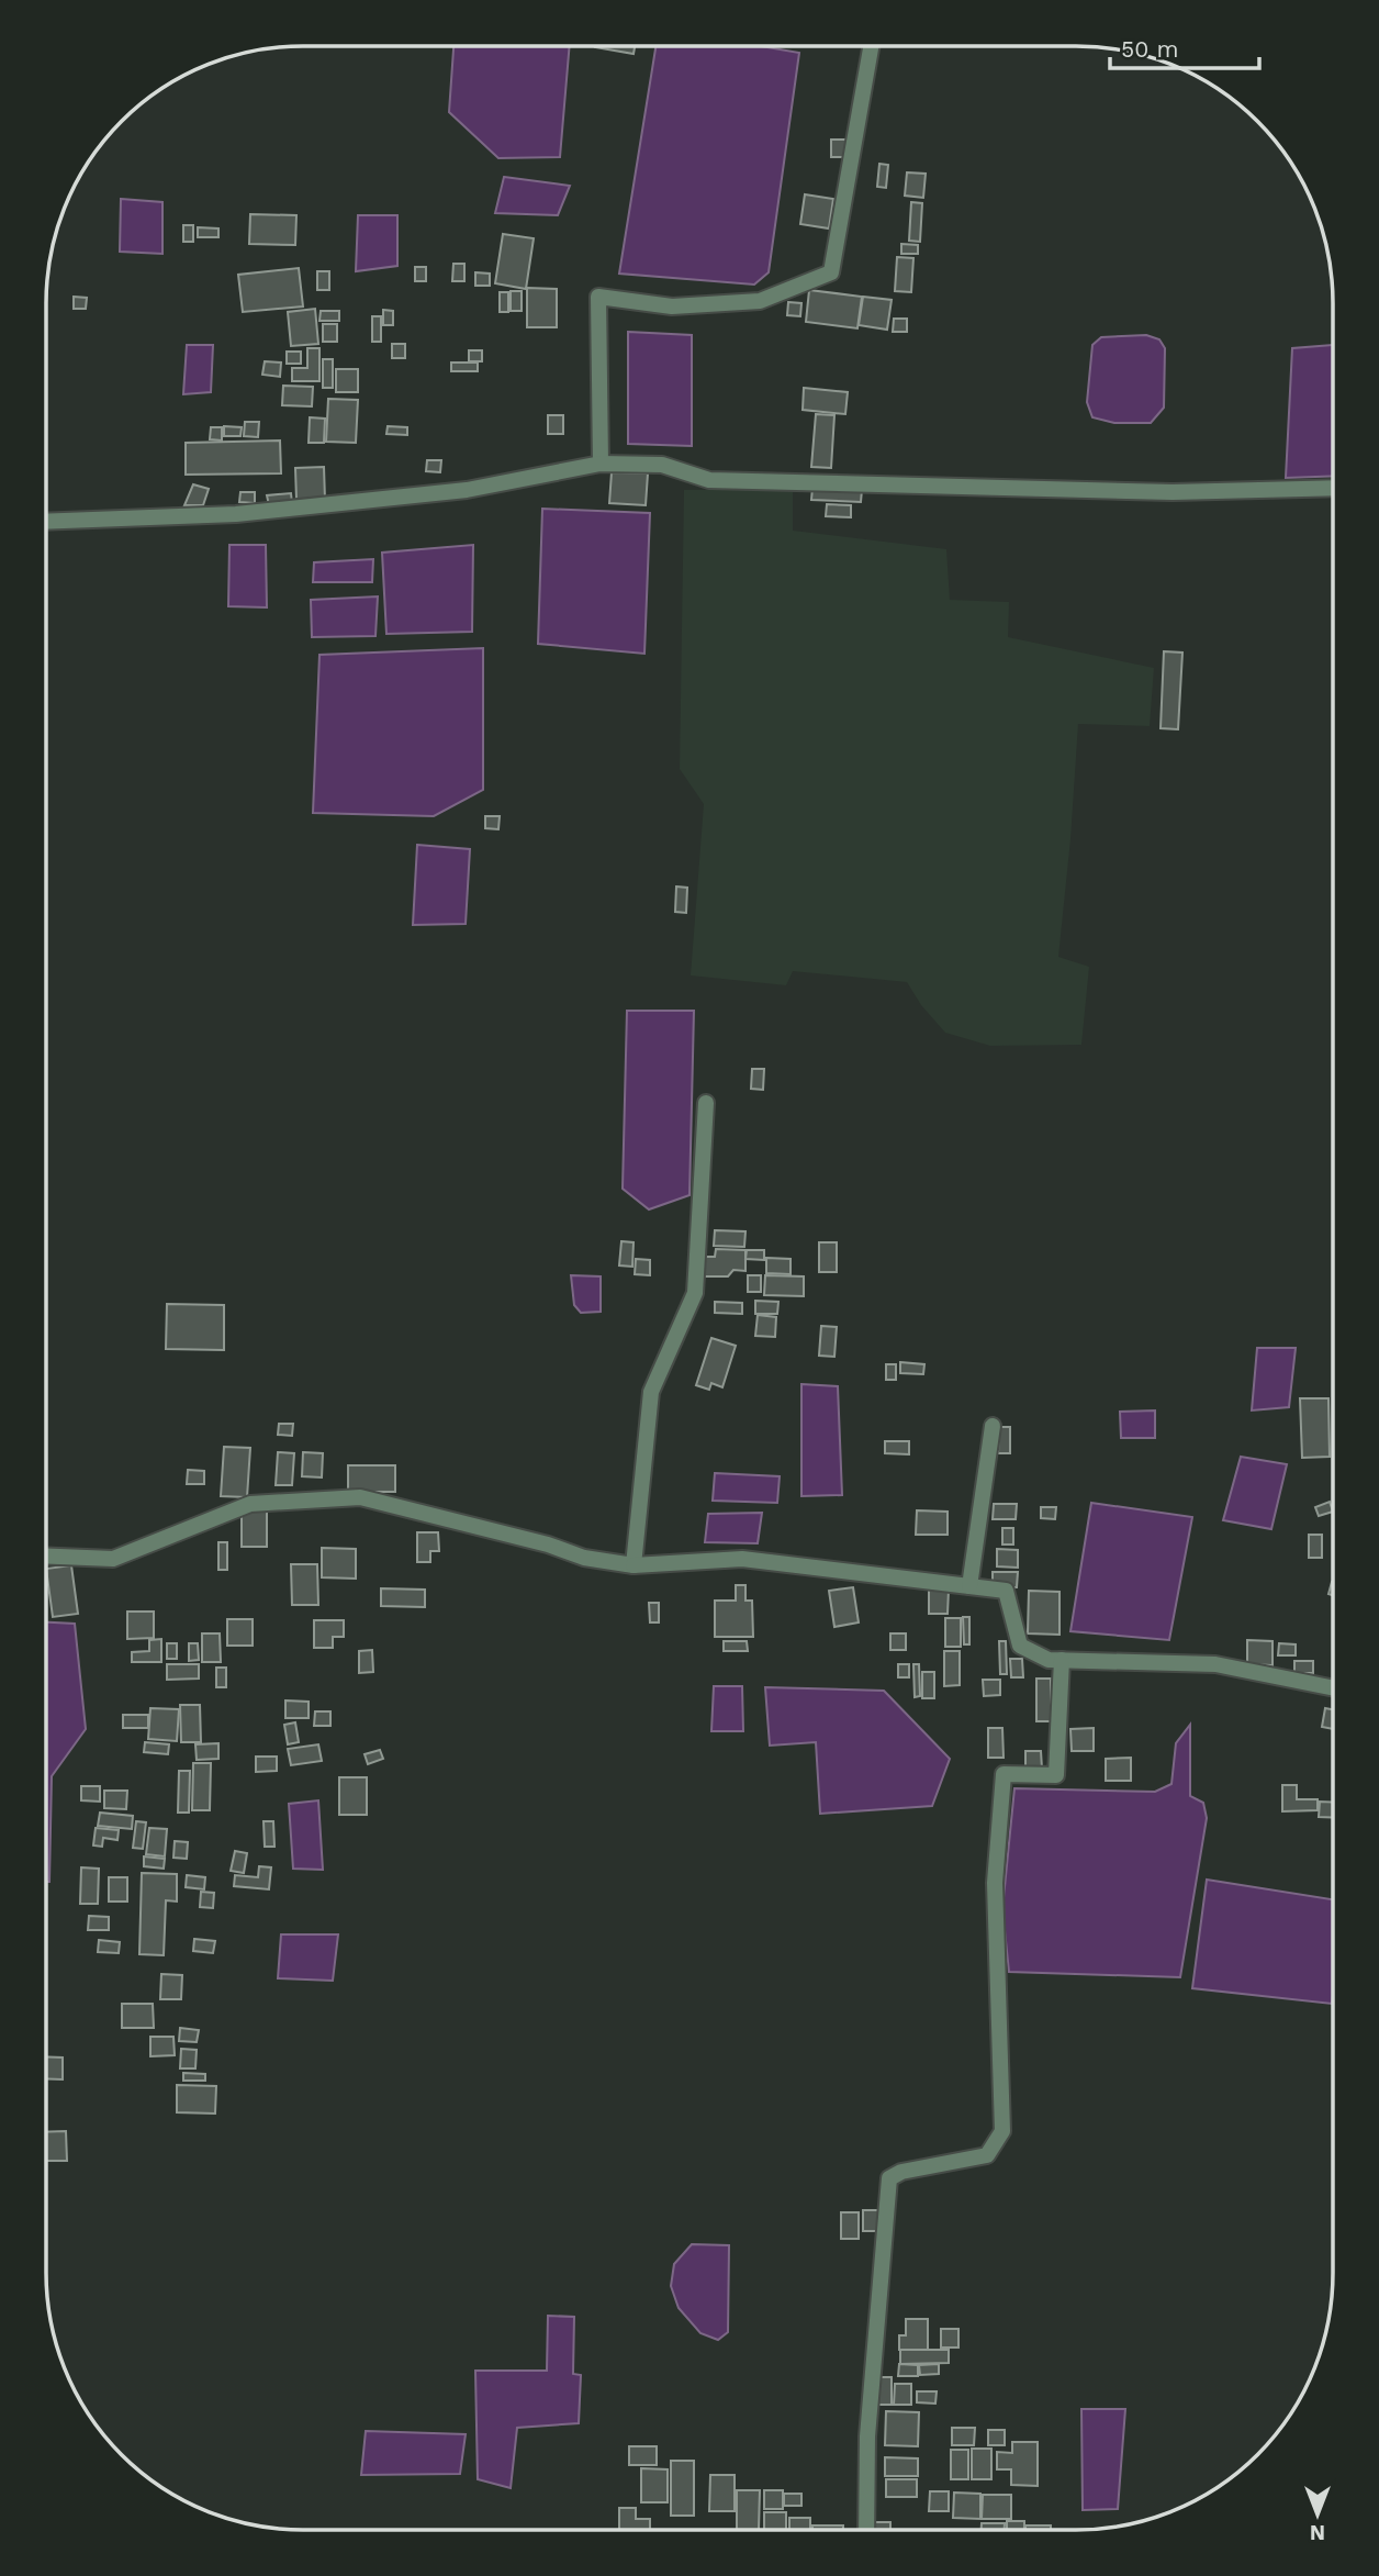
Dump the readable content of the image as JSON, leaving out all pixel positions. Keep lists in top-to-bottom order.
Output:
{
  "scale_bar": "50 m",
  "north": "bottom"
}
